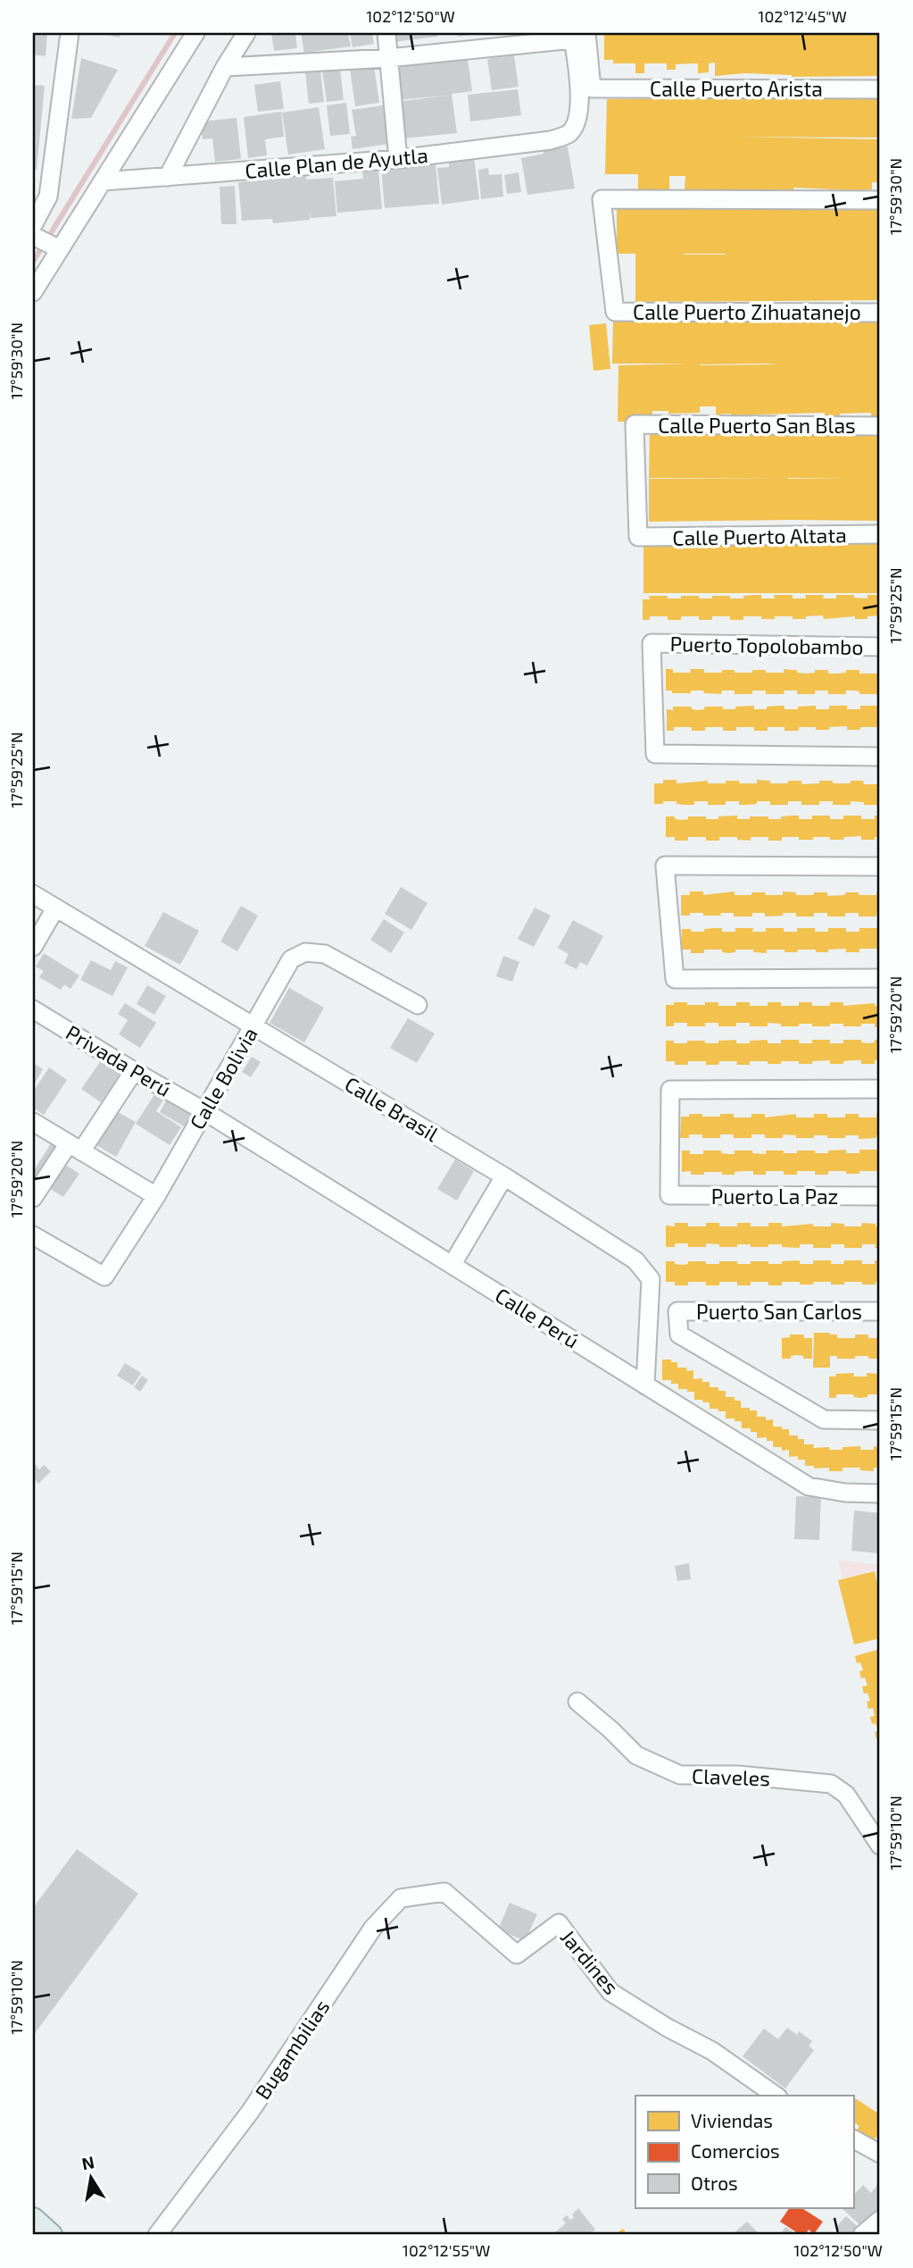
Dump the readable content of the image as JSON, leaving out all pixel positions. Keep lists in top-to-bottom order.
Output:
{
  "streets": {
    "street": [
      "Calle Puerto Arista",
      "Calle Plan de Ayutla",
      "Calle Puerto Zihuatanejo",
      "Calle Puerto San Blas",
      "Calle Puerto Altata",
      "Puerto Topolobambo",
      "Privada Perú",
      "Calle Bolivia",
      "Calle Brasil",
      "Puerto La Paz",
      "Puerto San Carlos",
      "Calle Perú",
      "Claveles",
      "Jardines",
      "Bugambilias"
    ]
  },
  "crossings": [
    ["Calle Puerto Arista", "Calle Plan de Ayutla"],
    ["Calle Puerto San Blas", "Calle Puerto Altata"],
    ["Privada Perú", "Calle Bolivia"],
    ["Privada Perú", "Calle Perú"],
    ["Calle Bolivia", "Calle Brasil"],
    ["Calle Bolivia", "Calle Perú"],
    ["Calle Brasil", "Calle Perú"],
    ["Jardines", "Bugambilias"]
  ],
  "legend": ["Viviendas", "Comercios", "Otros"],
  "north": "top",
  "coordinates": [
    "102°12'50\"W",
    "102°12'45\"W",
    "17°59'30\"N",
    "17°59'25\"N",
    "17°59'20\"N",
    "17°59'15\"N",
    "17°59'10\"N",
    "102°12'55\"W"
  ]
}
